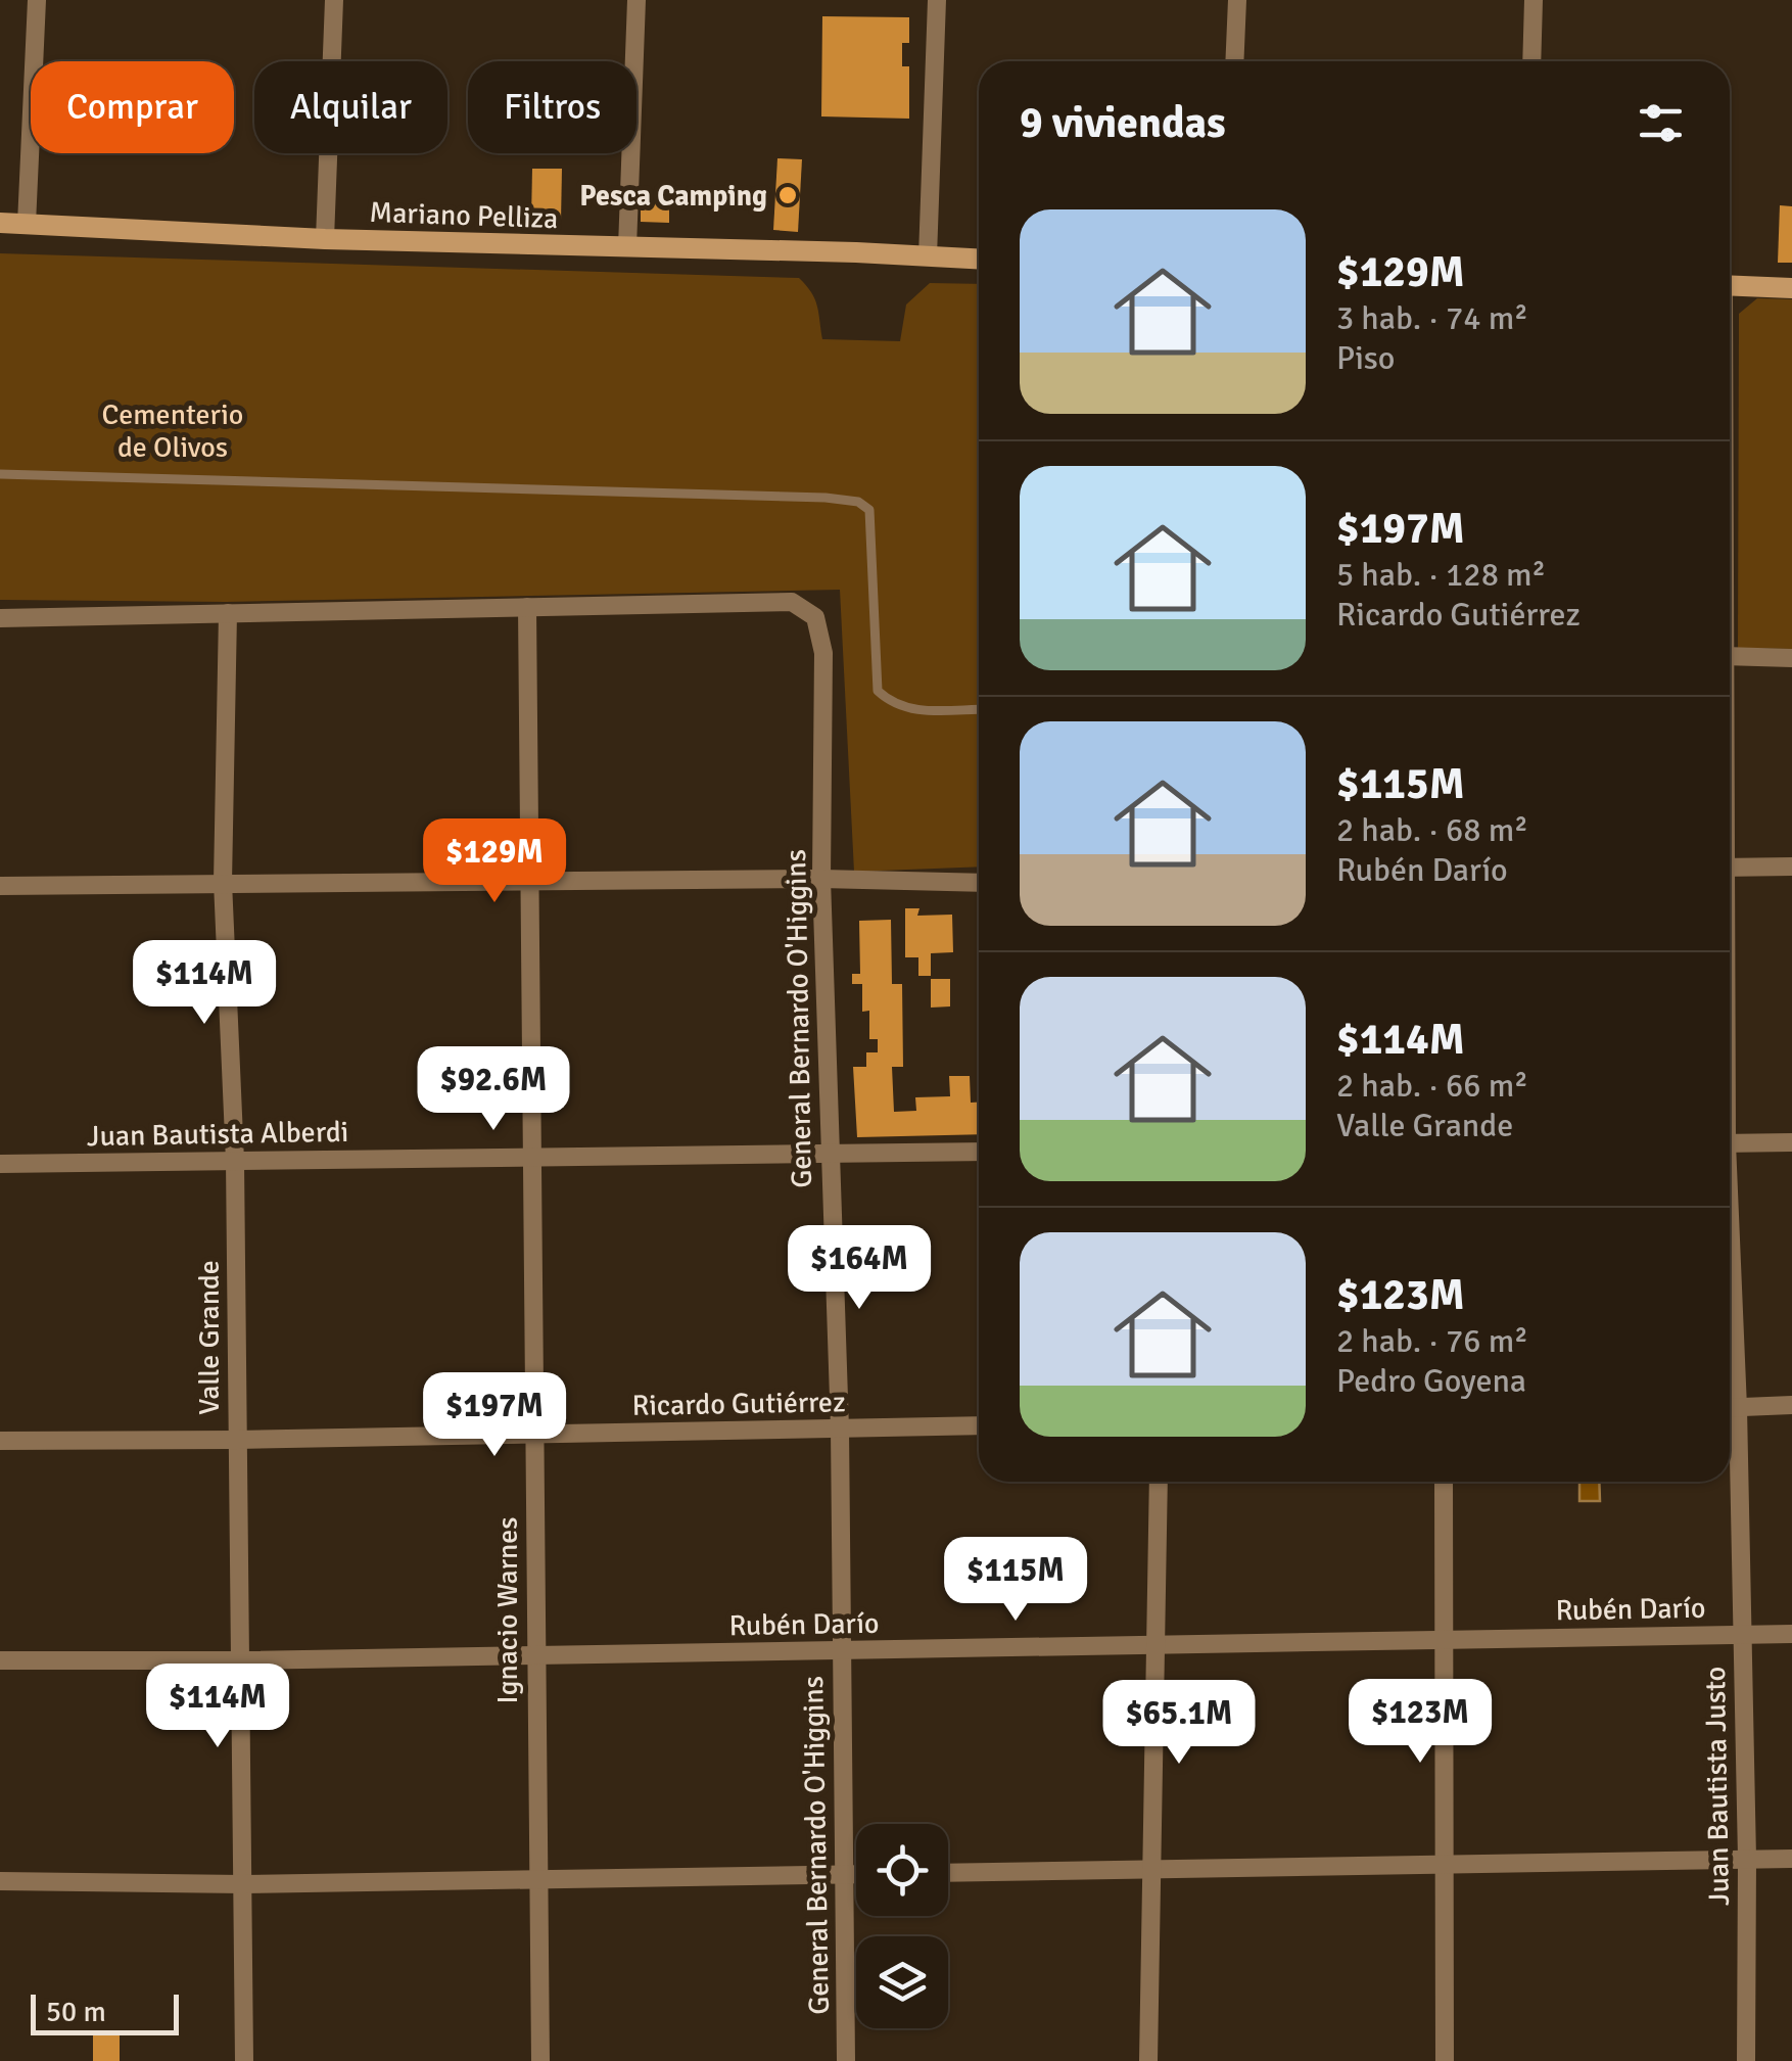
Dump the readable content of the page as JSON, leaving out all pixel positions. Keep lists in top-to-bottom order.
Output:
{
  "streets": {
    "street": [
      "Mariano Pelliza",
      "General Bernardo O'Higgins",
      "Juan Bautista Alberdi",
      "Valle Grande",
      "Ricardo Gutiérrez",
      "Rubén Darío",
      "Ignacio Warnes",
      "Juan Bautista Justo"
    ]
  },
  "crossings": [
    ["General Bernardo O'Higgins", "Juan Bautista Alberdi"],
    ["General Bernardo O'Higgins", "Ricardo Gutiérrez"],
    ["General Bernardo O'Higgins", "Rubén Darío"],
    ["General Bernardo O'Higgins", "Ignacio Warnes"],
    ["Juan Bautista Alberdi", "Valle Grande"],
    ["Juan Bautista Alberdi", "Ignacio Warnes"],
    ["Valle Grande", "Ricardo Gutiérrez"],
    ["Valle Grande", "Rubén Darío"],
    ["Ricardo Gutiérrez", "Ignacio Warnes"],
    ["Rubén Darío", "Ignacio Warnes"],
    ["Rubén Darío", "Juan Bautista Justo"]
  ],
  "parks": ["Cementerio de Olivos"],
  "places": ["Pesca Camping"],
  "scale_bar": "50 m",
  "page": {
    "chip": ["Comprar", "Alquilar", "Filtros"],
    "heading": "9 viviendas",
    "list": [
      {
        "name": "$129M",
        "note": "3 hab. · 74 m² · Piso"
      },
      {
        "name": "$197M",
        "note": "5 hab. · 128 m² · Ricardo Gutiérrez"
      },
      {
        "name": "$115M",
        "note": "2 hab. · 68 m² · Rubén Darío"
      },
      {
        "name": "$114M",
        "note": "2 hab. · 66 m² · Valle Grande"
      },
      {
        "name": "$123M",
        "note": "2 hab. · 76 m² · Pedro Goyena"
      }
    ],
    "price": [
      "$129M",
      "$114M",
      "$92.6M",
      "$164M",
      "$197M",
      "$115M",
      "$114M",
      "$123M",
      "$65.1M"
    ],
    "scale": "50 m"
  }
}
